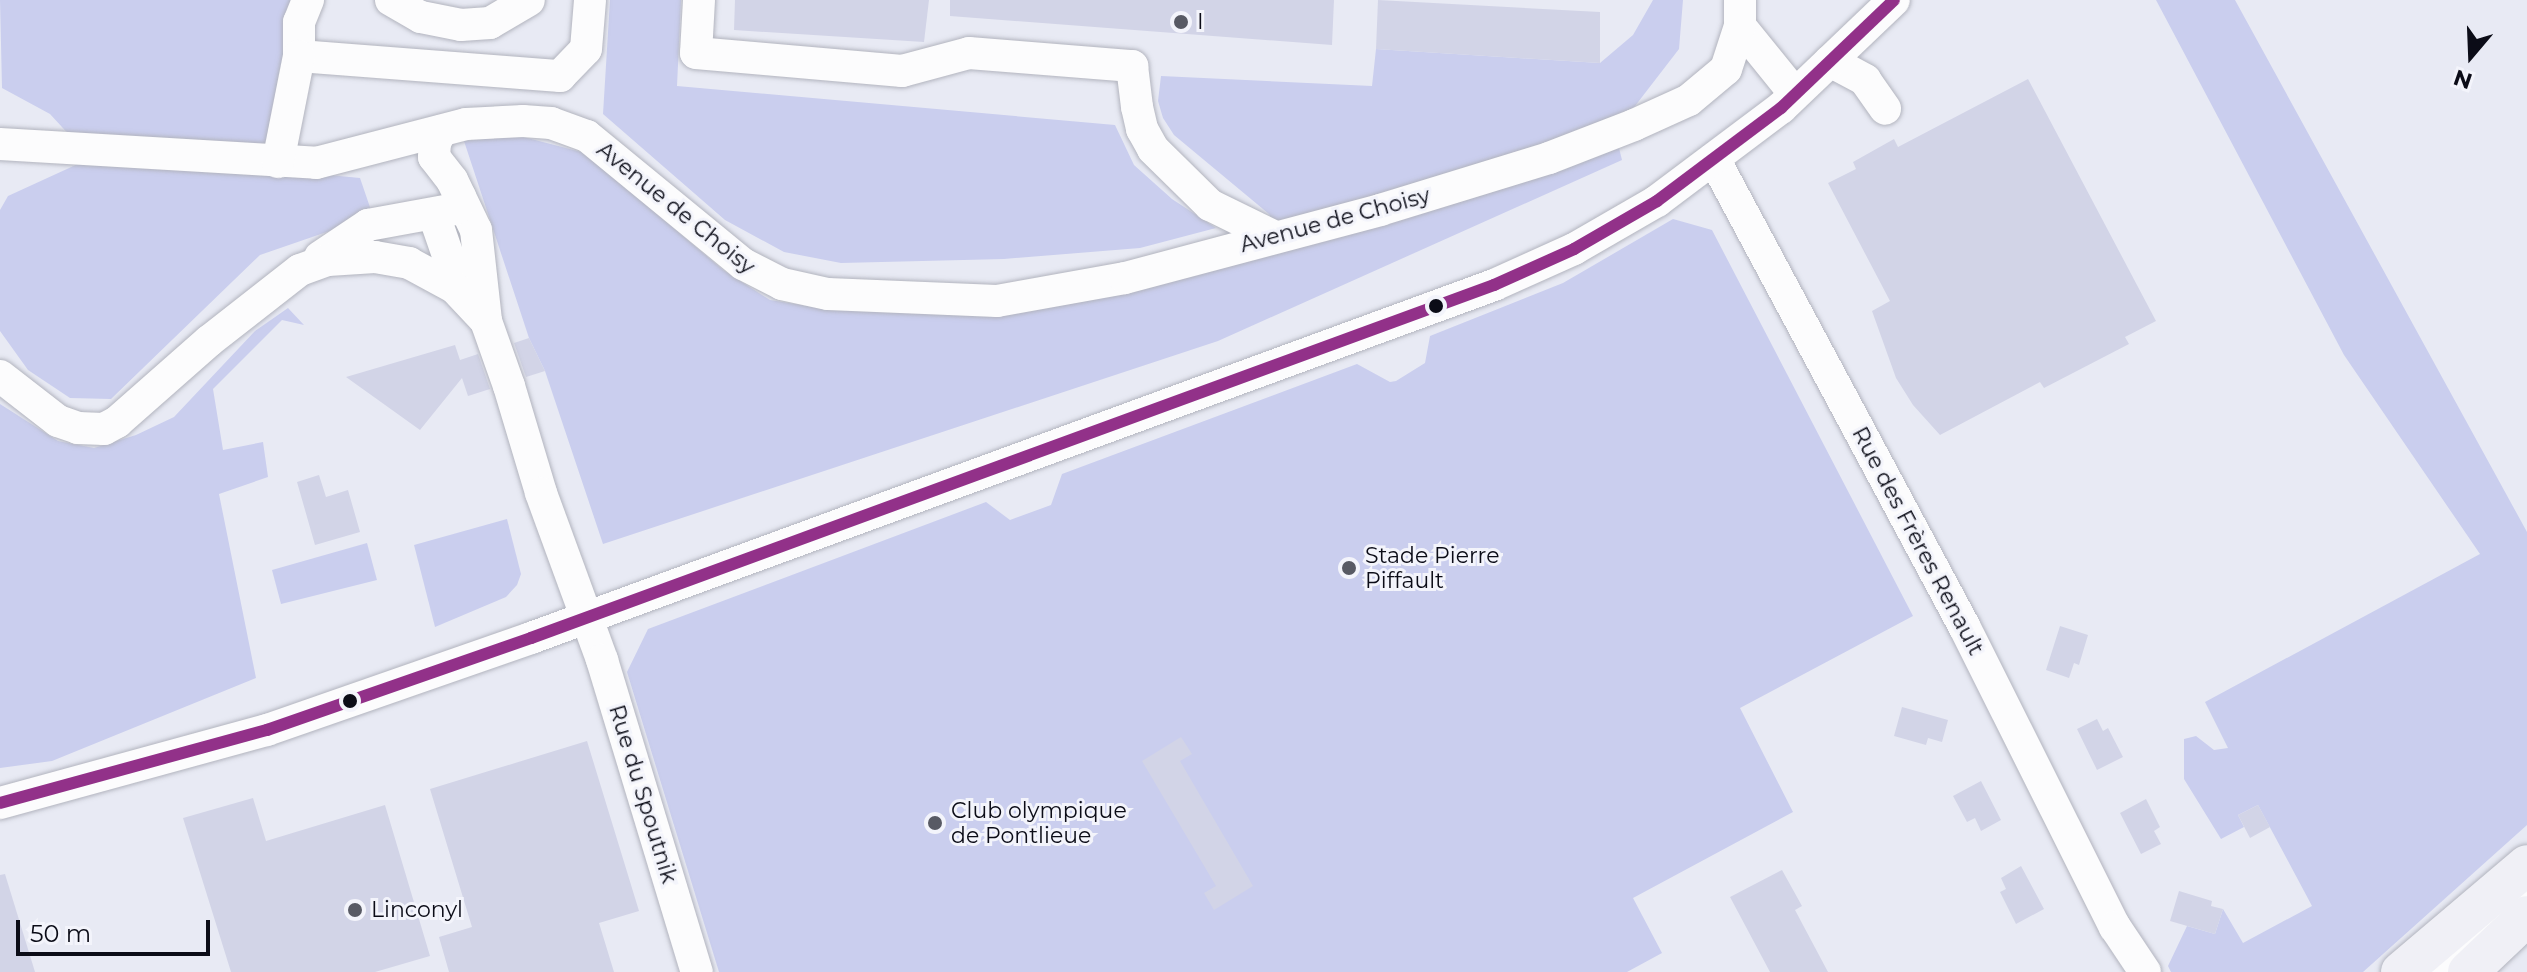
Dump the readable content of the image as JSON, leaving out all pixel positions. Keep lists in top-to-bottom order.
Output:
{
  "streets": {
    "street": ["Avenue de Choisy", "Rue des Frères Renault", "Rue du Spoutnik"]
  },
  "places": [
    "I",
    "Stade Pierre Piffault",
    "Club olympique de Pontlieue",
    "Linconyl"
  ],
  "scale_bar": "50 m",
  "north": "bottom"
}
